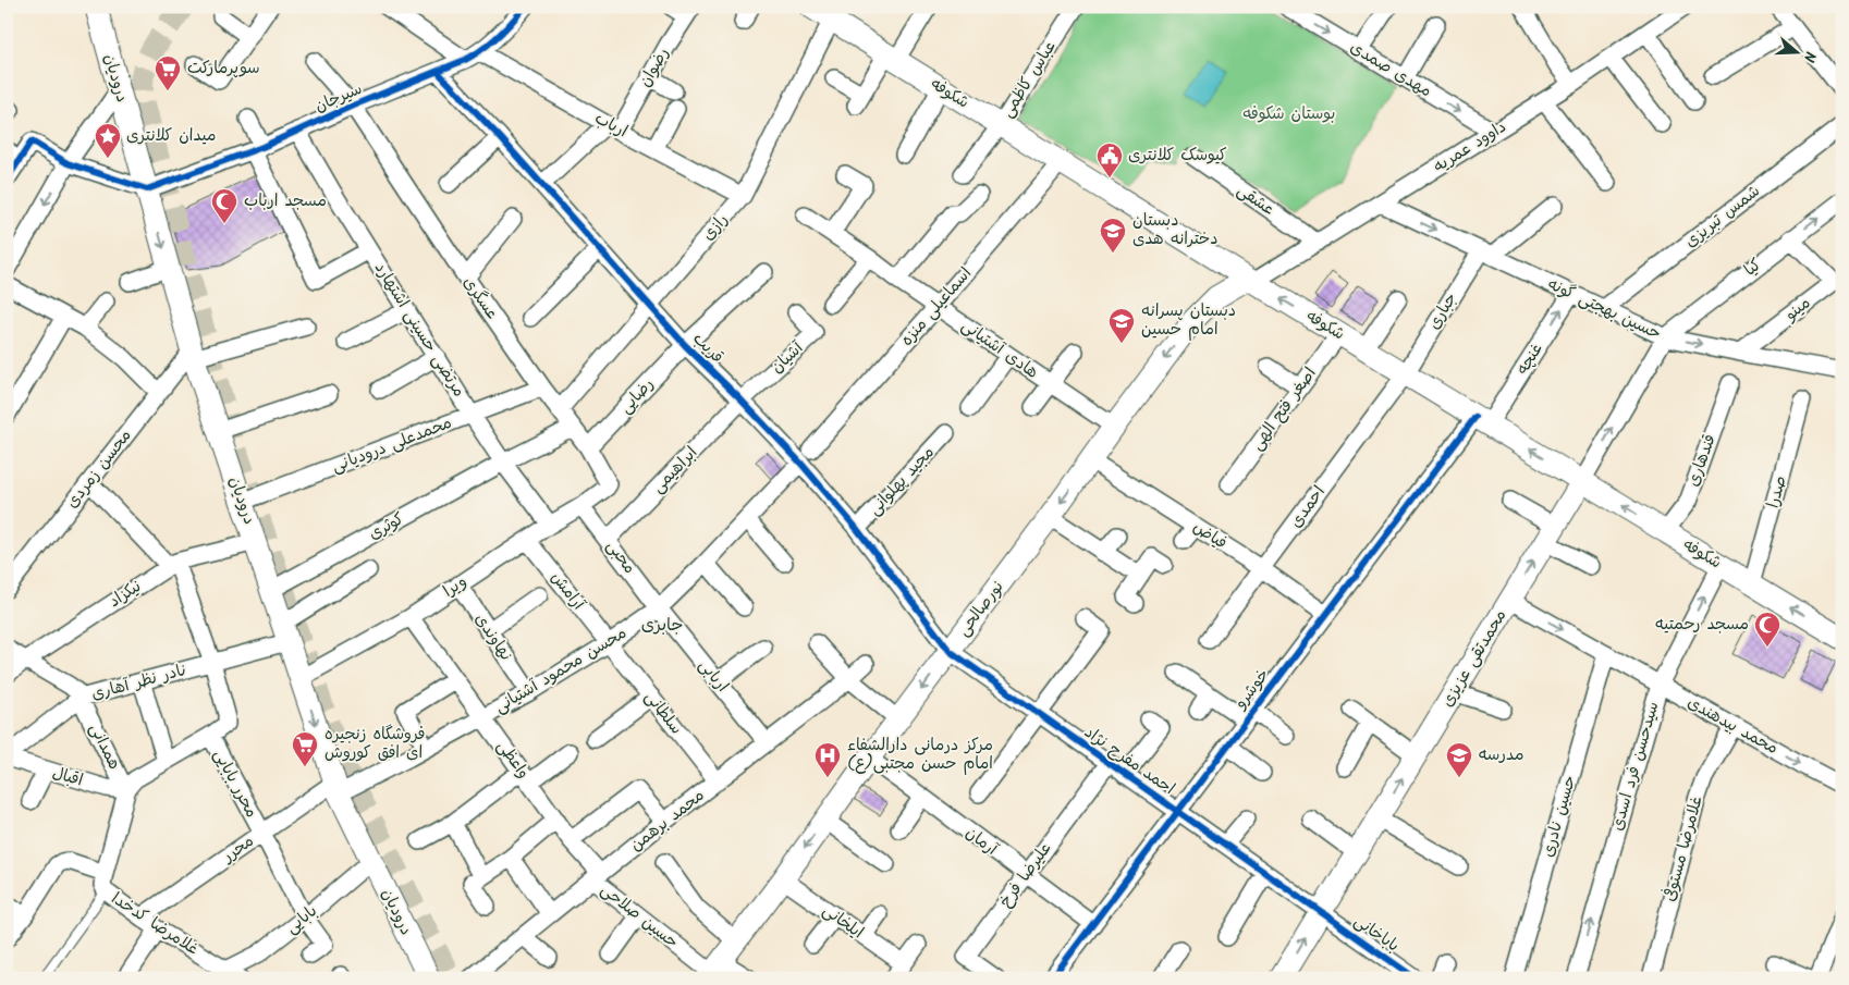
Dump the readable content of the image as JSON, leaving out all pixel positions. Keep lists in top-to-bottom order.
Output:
{
  "streets": {
    "main road": [
      "درودیان",
      "شکوفه",
      "نورصالحی",
      "محمدتقی عزیزی"
    ],
    "street": [
      "رضوان",
      "مهدی صمدی",
      "عباس کاظمی",
      "سیرجان",
      "ارباب",
      "داوود عمریه",
      "عشقی",
      "شمس تبریزی",
      "رازی",
      "کیا",
      "عسگری",
      "اسماعیلی منزه",
      "حسین بهجتی گونه",
      "مینو",
      "جباری",
      "مرتضی حسینی اشتهارد",
      "قریب",
      "هادی آشتیانی",
      "آشیان",
      "غنچه",
      "رضایی",
      "اصغر فتح الهی",
      "محمدعلی درودیانی",
      "قندهاری",
      "محسن زمردی",
      "ابراهیمی",
      "مجید پهلوانی",
      "صدرا",
      "احمدی",
      "کوثری",
      "فیاض",
      "محبی",
      "ویرا",
      "آرامش",
      "نیکزاد",
      "نهاوندی",
      "محسن محمود آشتیانی",
      "اربابی",
      "نادر نظر آهاری",
      "خوشرو",
      "سلطانی",
      "محمد بیدهندی",
      "همدانی",
      "واعظی",
      "احمد مفرح نژاد",
      "سیدحسن فرد اسدی",
      "اقبال",
      "محرر بابایی",
      "حسین نادری",
      "محمد برهمن",
      "آرمان",
      "محرر",
      "غلامرضا مستوفی",
      "علیرضا فرخ",
      "حسین صلاحی",
      "بابایی",
      "ایلخانی",
      "غلامرضا کدخدا",
      "باباخانی"
    ]
  },
  "crossings": [
    ["رضوان", "ارباب"],
    ["رضوان", "قریب"],
    ["مهدی صمدی", "داوود عمریه"],
    ["درودیان", "سیرجان"],
    ["درودیان", "محمدعلی درودیانی"],
    ["درودیان", "محسن زمردی"],
    ["درودیان", "کوثری"],
    ["درودیان", "ویرا"],
    ["درودیان", "نیکزاد"],
    ["درودیان", "محسن محمود آشتیانی"],
    ["درودیان", "نادر نظر آهاری"],
    ["درودیان", "محرر"],
    ["درودیان", "بابایی"],
    ["عباس کاظمی", "شکوفه"],
    ["شکوفه", "داوود عمریه"],
    ["شکوفه", "رازی"],
    ["شکوفه", "اسماعیلی منزه"],
    ["شکوفه", "جباری"],
    ["شکوفه", "غنچه"],
    ["شکوفه", "اصغر فتح الهی"],
    ["شکوفه", "قندهاری"],
    ["شکوفه", "صدرا"],
    ["شکوفه", "احمدی"],
    ["شکوفه", "نورصالحی"],
    ["شکوفه", "محمدتقی عزیزی"],
    ["شکوفه", "خوشرو"],
    ["شکوفه", "سیدحسن فرد اسدی"],
    ["سیرجان", "ارباب"],
    ["سیرجان", "عسگری"],
    ["سیرجان", "مرتضی حسینی اشتهارد"],
    ["سیرجان", "قریب"],
    ["ارباب", "رازی"],
    ["داوود عمریه", "عشقی"],
    ["داوود عمریه", "حسین بهجتی گونه"],
    ["داوود عمریه", "نورصالحی"],
    ["شمس تبریزی", "حسین بهجتی گونه"],
    ["رازی", "عسگری"],
    ["رازی", "قریب"],
    ["کیا", "حسین بهجتی گونه"],
    ["کیا", "مینو"],
    ["کیا", "محمدتقی عزیزی"],
    ["عسگری", "رضایی"],
    ["عسگری", "محمدعلی درودیانی"],
    ["عسگری", "ویرا"],
    ["اسماعیلی منزه", "قریب"],
    ["اسماعیلی منزه", "هادی آشتیانی"],
    ["اسماعیلی منزه", "محسن محمود آشتیانی"],
    ["حسین بهجتی گونه", "مینو"],
    ["حسین بهجتی گونه", "جباری"],
    ["حسین بهجتی گونه", "غنچه"],
    ["حسین بهجتی گونه", "محمدتقی عزیزی"],
    ["جباری", "احمدی"],
    ["مرتضی حسینی اشتهارد", "محمدعلی درودیانی"],
    ["مرتضی حسینی اشتهارد", "کوثری"],
    ["مرتضی حسینی اشتهارد", "ویرا"],
    ["قریب", "آشیان"],
    ["قریب", "رضایی"],
    ["قریب", "ابراهیمی"],
    ["قریب", "مجید پهلوانی"],
    ["قریب", "نورصالحی"],
    ["قریب", "محسن محمود آشتیانی"],
    ["قریب", "احمد مفرح نژاد"],
    ["هادی آشتیانی", "نورصالحی"],
    ["آشیان", "ابراهیمی"],
    ["غنچه", "خوشرو"],
    ["ابراهیمی", "محبی"],
    ["احمدی", "فیاض"],
    ["فیاض", "نورصالحی"],
    ["فیاض", "خوشرو"],
    ["محبی", "ویرا"],
    ["محبی", "محسن محمود آشتیانی"],
    ["محبی", "اربابی"],
    ["ویرا", "آرامش"],
    ["ویرا", "نهاوندی"],
    ["ویرا", "واعظی"],
    ["آرامش", "محسن محمود آشتیانی"],
    ["آرامش", "سلطانی"],
    ["نیکزاد", "همدانی"],
    ["نورصالحی", "احمد مفرح نژاد"],
    ["نورصالحی", "آرمان"],
    ["نورصالحی", "حسین صلاحی"],
    ["نورصالحی", "ایلخانی"],
    ["نهاوندی", "محسن محمود آشتیانی"],
    ["محمدتقی عزیزی", "محمد بیدهندی"],
    ["محمدتقی عزیزی", "احمد مفرح نژاد"],
    ["محمدتقی عزیزی", "باباخانی"],
    ["محسن محمود آشتیانی", "اربابی"],
    ["محسن محمود آشتیانی", "سلطانی"],
    ["محسن محمود آشتیانی", "واعظی"],
    ["محسن محمود آشتیانی", "محرر"],
    ["اربابی", "محمد برهمن"],
    ["نادر نظر آهاری", "همدانی"],
    ["نادر نظر آهاری", "اقبال"],
    ["خوشرو", "احمد مفرح نژاد"],
    ["خوشرو", "آرمان"],
    ["سلطانی", "محمد برهمن"],
    ["محمد بیدهندی", "سیدحسن فرد اسدی"],
    ["محمد بیدهندی", "حسین نادری"],
    ["محمد بیدهندی", "غلامرضا مستوفی"],
    ["همدانی", "اقبال"],
    ["همدانی", "غلامرضا کدخدا"],
    ["واعظی", "محمد برهمن"],
    ["واعظی", "حسین صلاحی"],
    ["احمد مفرح نژاد", "علیرضا فرخ"],
    ["احمد مفرح نژاد", "باباخانی"],
    ["اقبال", "غلامرضا کدخدا"],
    ["محرر بابایی", "محرر"],
    ["محرر بابایی", "بابایی"],
    ["محمد برهمن", "حسین صلاحی"],
    ["آرمان", "علیرضا فرخ"],
    ["محرر", "غلامرضا کدخدا"],
    ["بابایی", "غلامرضا کدخدا"]
  ],
  "one_way": [
    "مهدی صمدی",
    "حسین بهجتی گونه",
    "نورصالحی",
    "محمدتقی عزیزی",
    "سیدحسن فرد اسدی"
  ],
  "districts": ["جابری"],
  "parks": ["بوستان شکوفه"],
  "places": {
    "supermarket": ["سوپرمارکت", "فروشگاه زنجیره ای افق کوروش"],
    "place": ["میدان کلانتری"],
    "public building": ["کیوسک کلانتری"],
    "mosque": ["مسجد ارباب", "مسجد رحمتیه"],
    "school or university": ["دبستان دخترانه هدی", "دبستان پسرانه امام حسین", "مدرسه"],
    "hospital": ["مرکز درمانی دارالشفاء امام حسن مجتبی(ع)"]
  },
  "north": "right"
}
